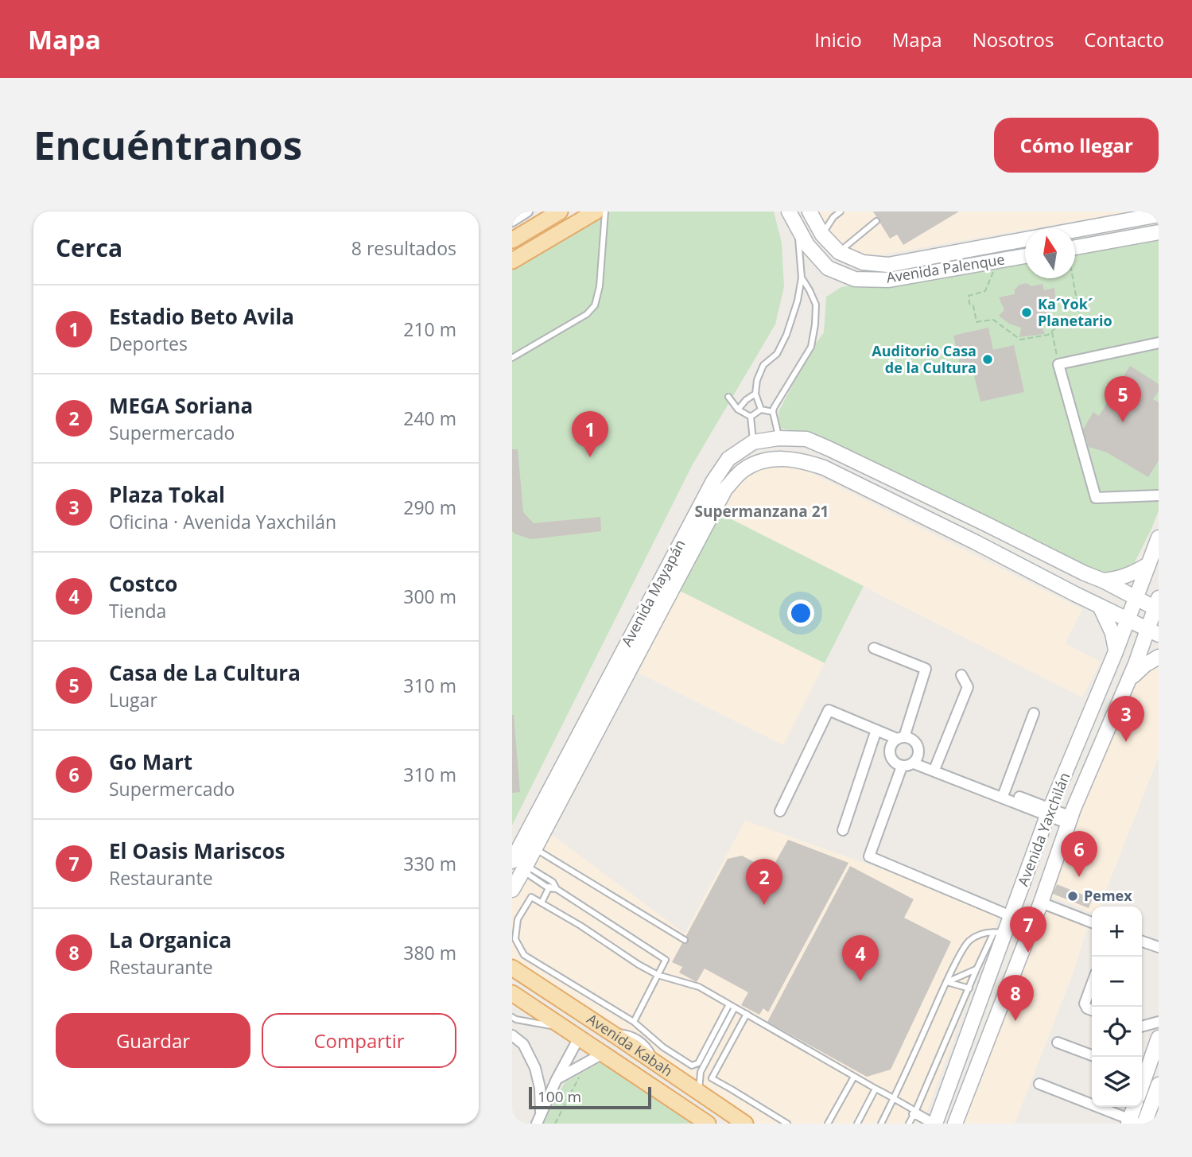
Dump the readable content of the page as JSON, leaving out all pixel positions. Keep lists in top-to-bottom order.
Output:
{
  "streets": {
    "main road": ["Avenida Kabah"],
    "street": ["Avenida Palenque", "Avenida Mayapán", "Avenida Yaxchilán"]
  },
  "crossings": [
    ["Avenida Mayapán", "Avenida Yaxchilán"]
  ],
  "districts": ["Supermanzana 21"],
  "places": ["Ka´Yok´ Planetario", "Auditorio Casa de la Cultura", "Pemex"],
  "scale_bar": "100 m",
  "north": "top",
  "page": {
    "header": "Mapa",
    "nav": [
      "Inicio",
      "Mapa",
      "Nosotros",
      "Contacto"
    ],
    "buttons": [
      "Cómo llegar",
      ["Guardar", "Compartir"]
    ],
    "title": "Encuéntranos",
    "heading": ["Cerca", "8 resultados"],
    "list": [
      {
        "mark": "1",
        "name": "Estadio Beto Avila",
        "note": "Deportes",
        "value": "210 m"
      },
      {
        "mark": "2",
        "name": "MEGA Soriana",
        "note": "Supermercado",
        "value": "240 m"
      },
      {
        "mark": "3",
        "name": "Plaza Tokal",
        "note": "Oficina · Avenida Yaxchilán",
        "value": "290 m"
      },
      {
        "mark": "4",
        "name": "Costco",
        "note": "Tienda",
        "value": "300 m"
      },
      {
        "mark": "5",
        "name": "Casa de La Cultura",
        "note": "Lugar",
        "value": "310 m"
      },
      {
        "mark": "6",
        "name": "Go Mart",
        "note": "Supermercado",
        "value": "310 m"
      },
      {
        "mark": "7",
        "name": "El Oasis Mariscos",
        "note": "Restaurante",
        "value": "330 m"
      },
      {
        "mark": "8",
        "name": "La Organica",
        "note": "Restaurante",
        "value": "380 m"
      }
    ],
    "pins": [
      "5",
      "1",
      "3",
      "6",
      "2",
      "7",
      "4",
      "8"
    ],
    "map_buttons": ["+", "−"],
    "scale": "100 m"
  }
}
